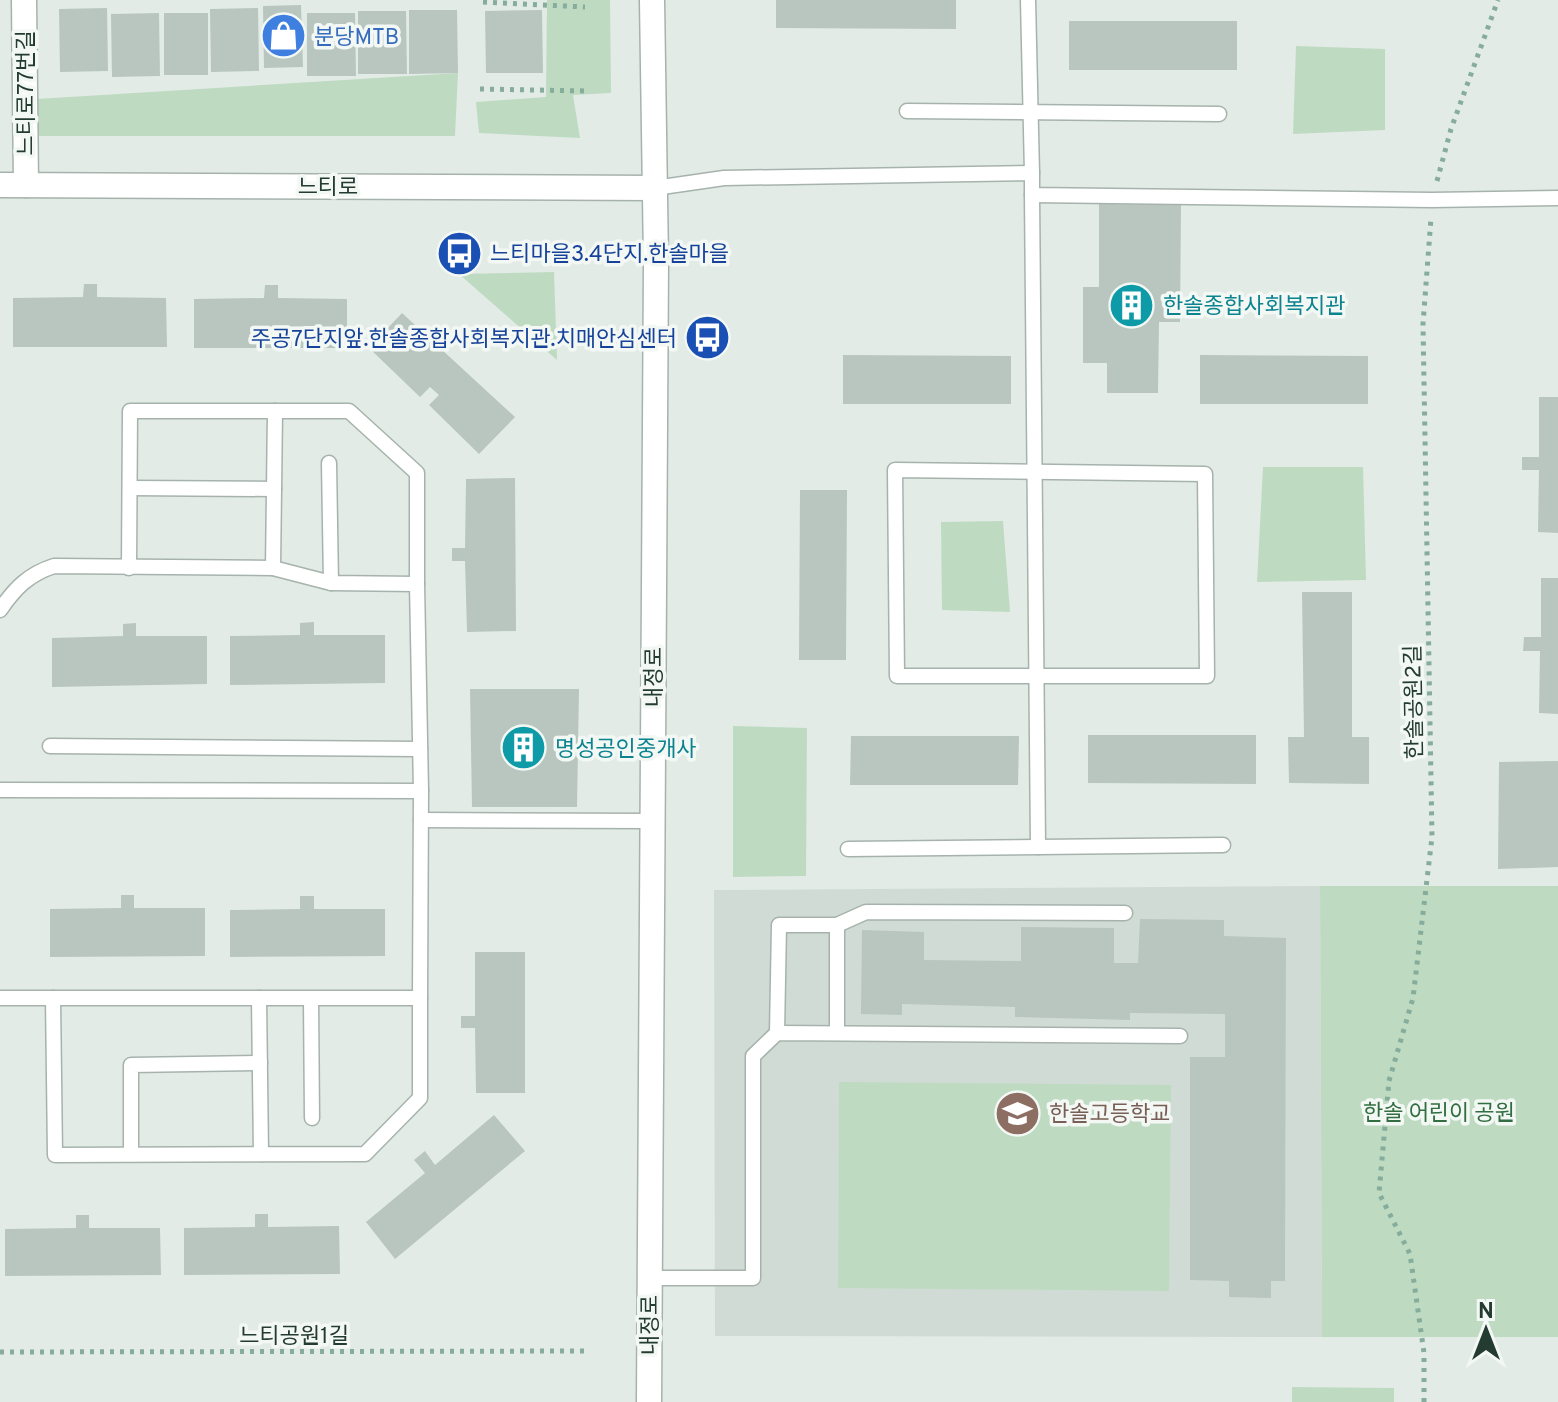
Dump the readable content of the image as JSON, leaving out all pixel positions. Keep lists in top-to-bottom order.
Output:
{
  "streets": {
    "street": ["느티로77번길", "느티로", "내정로"],
    "path": ["한솔공원2길", "느티공원1길"]
  },
  "crossings": [
    ["느티로77번길", "느티로"],
    ["느티로", "내정로"]
  ],
  "parks": ["한솔 어린이 공원"],
  "places": {
    "shop": ["분당MTB"],
    "bus stop": ["느티마을3.4단지.한솔마을", "주공7단지앞.한솔종합사회복지관.치매안심센터"],
    "building": ["한솔종합사회복지관", "명성공인중개사"],
    "school or university": ["한솔고등학교"]
  },
  "north": "top"
}
